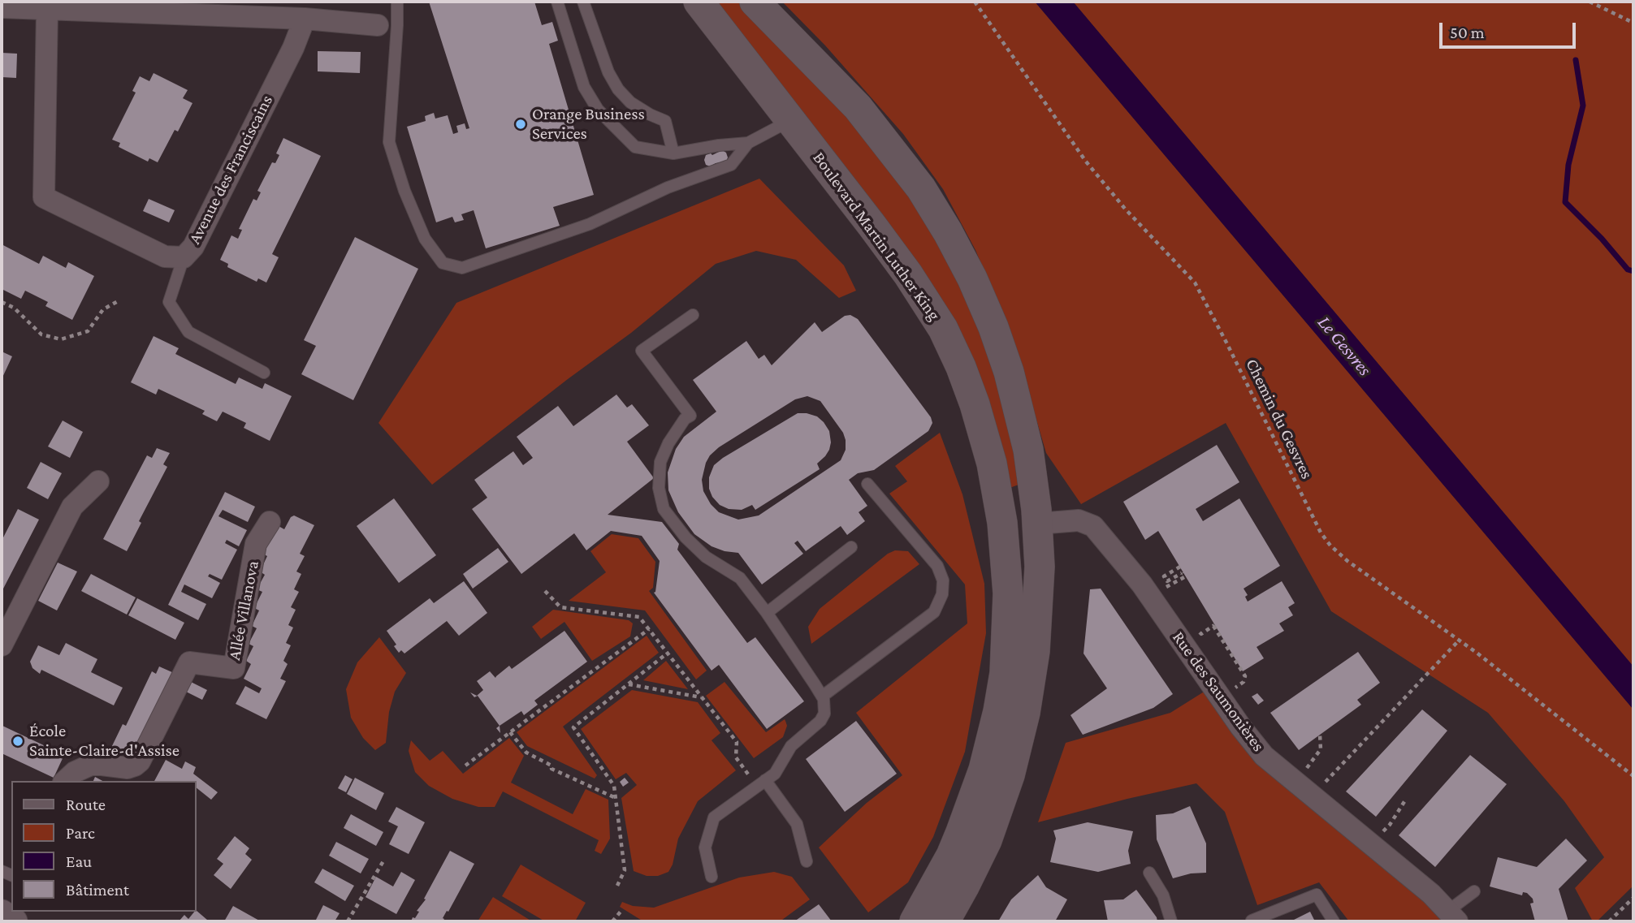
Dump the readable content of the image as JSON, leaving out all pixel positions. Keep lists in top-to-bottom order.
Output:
{
  "streets": {
    "main road": ["Boulevard Martin Luther King"],
    "street": ["Avenue des Franciscains", "Allée Villanova", "Rue des Saumonières"],
    "path": ["Chemin du Gesvres"]
  },
  "water": ["Le Gesvres"],
  "places": ["Orange Business Services", "École Sainte-Claire-d'Assise"],
  "legend": [
    "Route",
    "Parc",
    "Eau",
    "Bâtiment"
  ],
  "scale_bar": "50 m"
}
